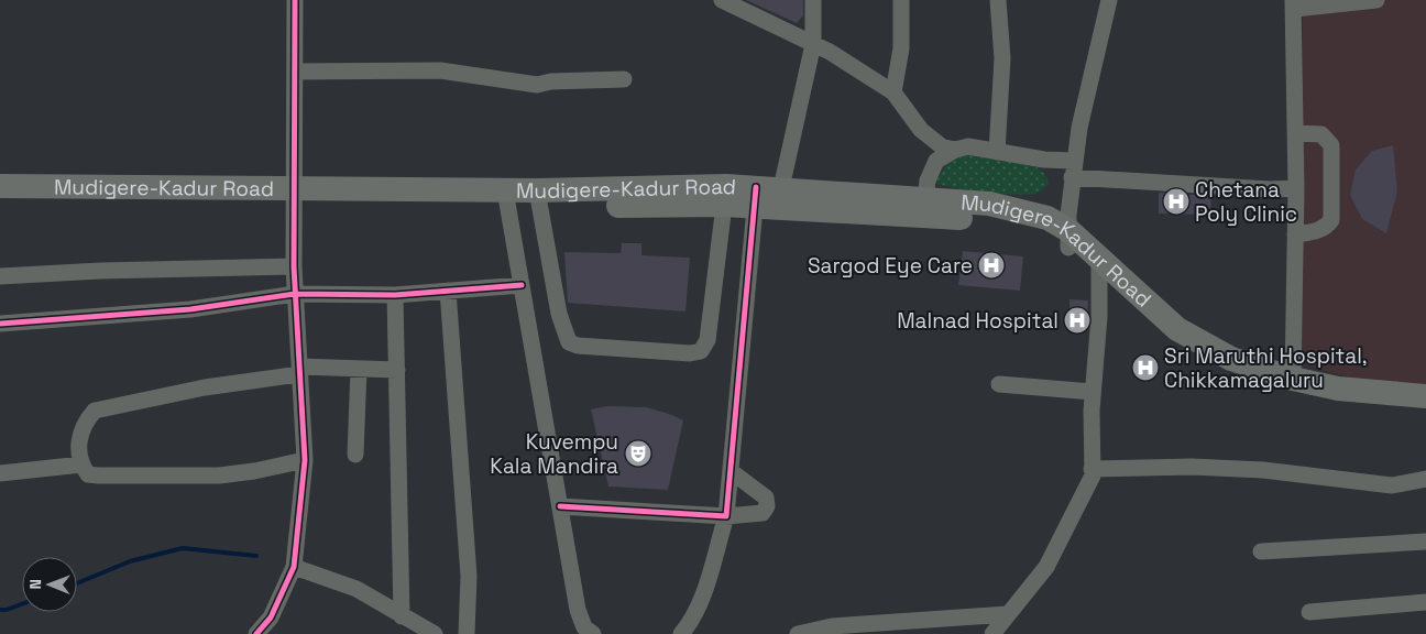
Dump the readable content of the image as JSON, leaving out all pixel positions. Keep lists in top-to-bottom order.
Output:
{
  "streets": {
    "highway": ["Mudigere-Kadur Road"]
  },
  "places": {
    "hospital": [
      "Chetana Poly Clinic",
      "Sargod Eye Care",
      "Malnad Hospital",
      "Sri Maruthi Hospital, Chikkamagaluru"
    ],
    "theatre": ["Kuvempu Kala Mandira"]
  },
  "north": "left"
}
